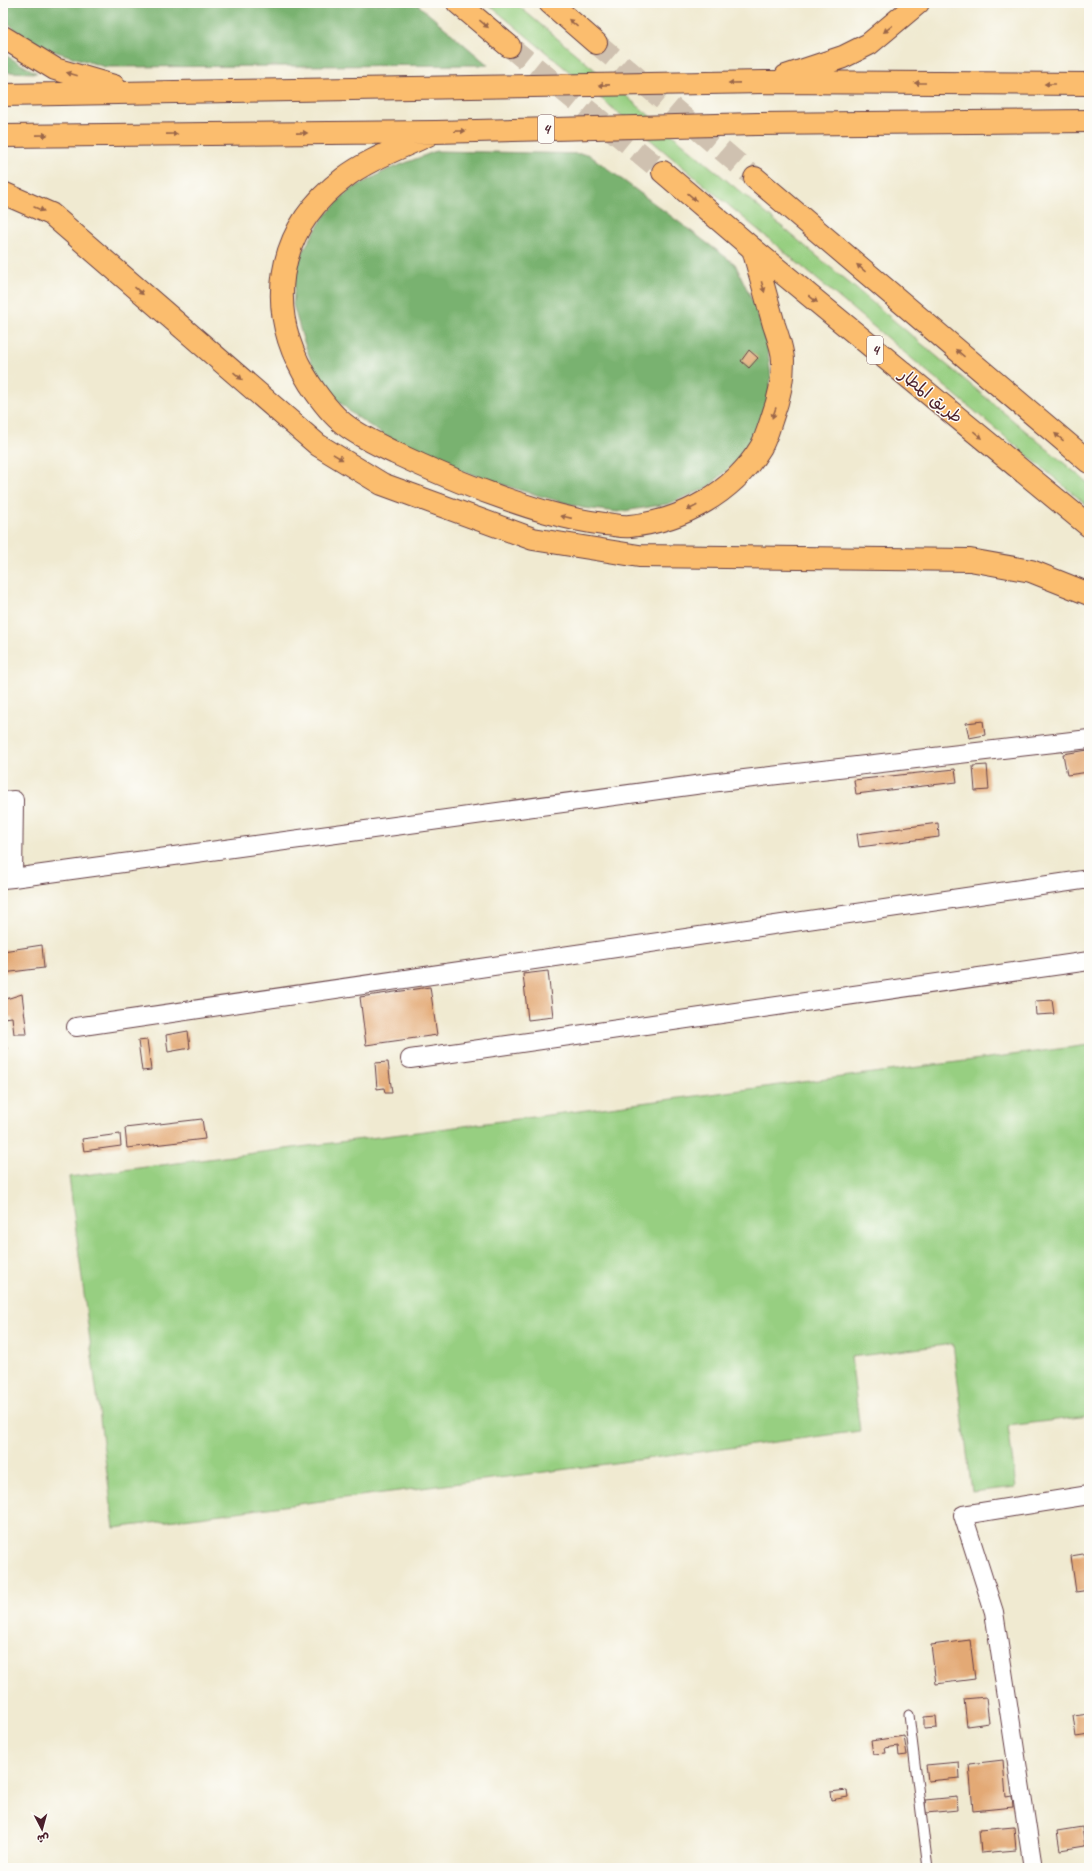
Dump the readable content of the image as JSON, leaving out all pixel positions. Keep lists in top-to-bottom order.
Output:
{
  "streets": {
    "highway": ["4", "طريق المطار"]
  },
  "north": "bottom"
}
